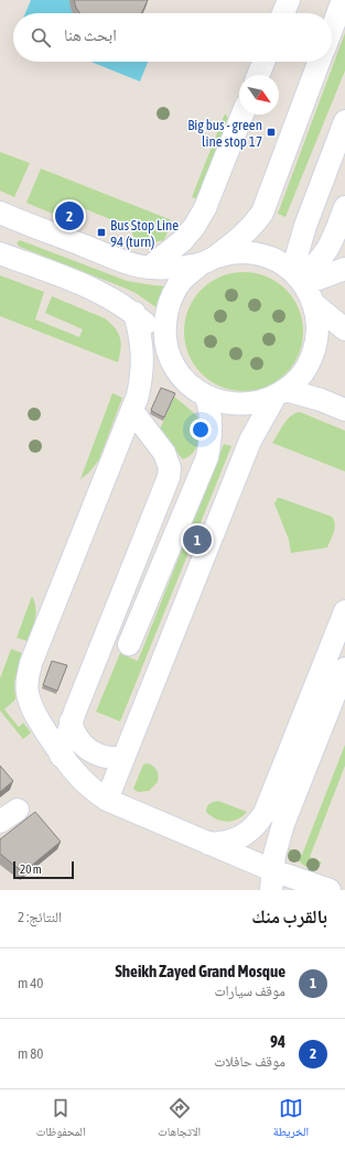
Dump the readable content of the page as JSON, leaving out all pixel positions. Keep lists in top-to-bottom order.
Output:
{
  "places": {
    "transit": ["Big bus - green line stop 17", "Bus Stop Line 94 (turn)"]
  },
  "scale_bar": "20 m",
  "north": "bottom right",
  "page": {
    "search": "ابحث هنا",
    "pins": ["2", "1"],
    "scale": "20 m",
    "heading": ["بالقرب منك", "النتائج: 2"],
    "list": [
      {
        "mark": "1",
        "name": "Sheikh Zayed Grand Mosque",
        "note": "موقف سيارات",
        "value": "40 m"
      },
      {
        "mark": "2",
        "name": "94",
        "note": "موقف حافلات",
        "value": "80 m"
      }
    ],
    "nav": ["الخريطة", "الاتجاهات", "المحفوظات"]
  }
}
